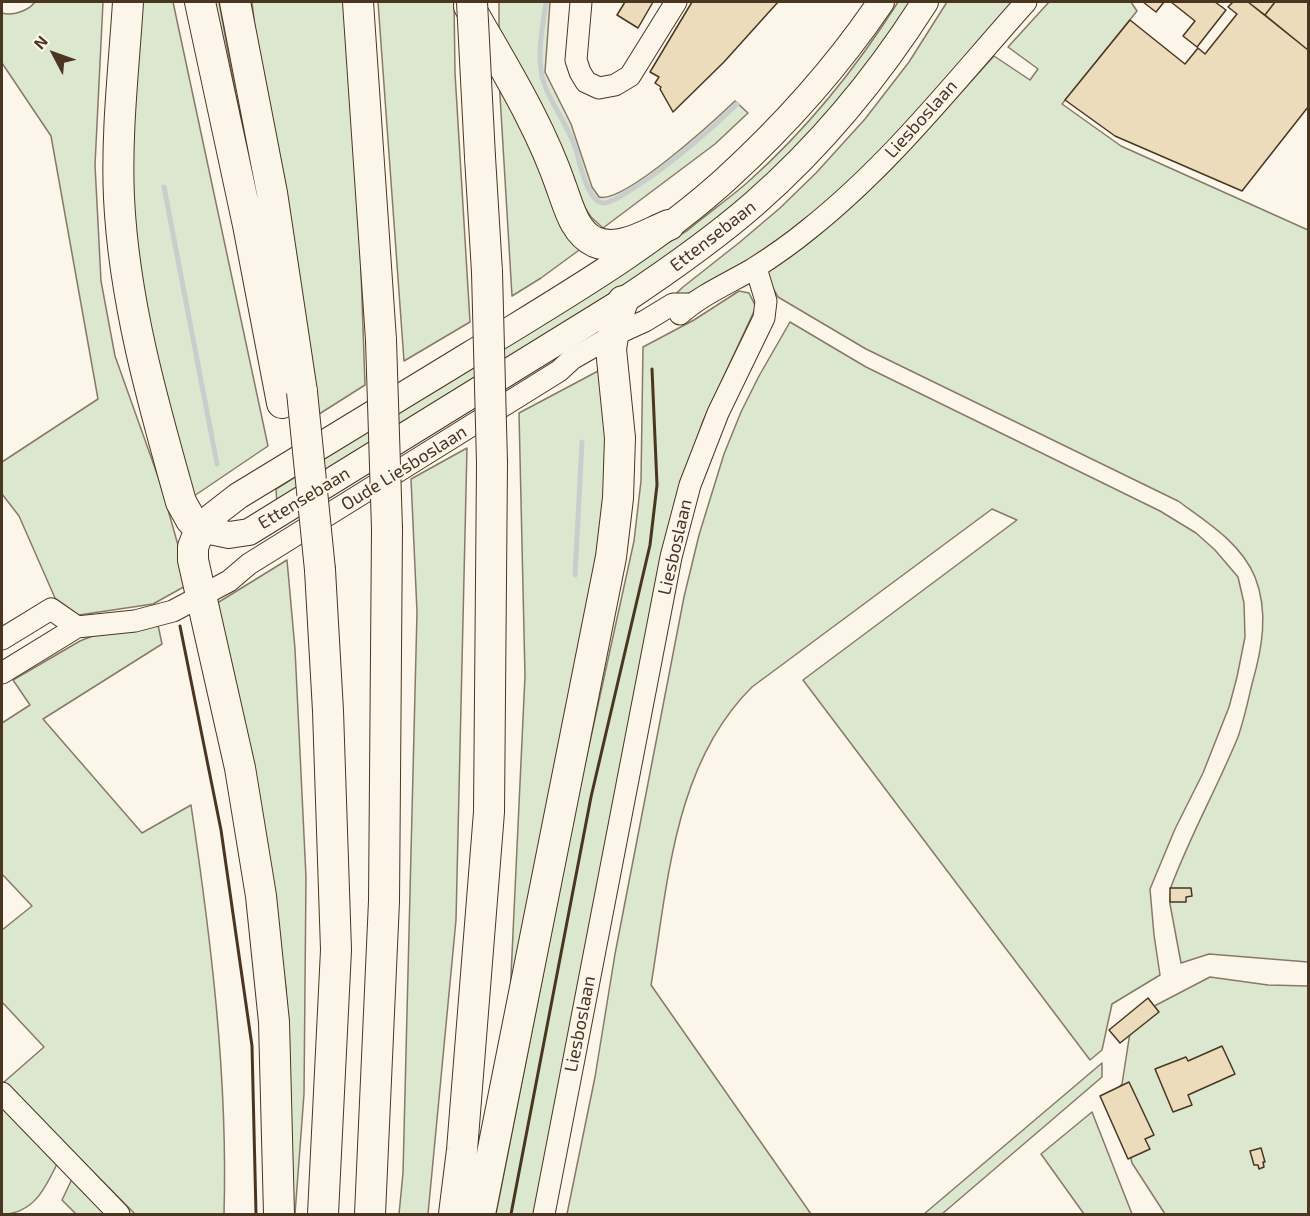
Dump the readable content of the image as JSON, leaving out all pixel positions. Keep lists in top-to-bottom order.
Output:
{
  "streets": {
    "main road": ["Ettensebaan"],
    "street": ["Liesboslaan", "Oude Liesboslaan"]
  },
  "crossings": [
    ["Liesboslaan", "Oude Liesboslaan"]
  ],
  "north": "top left"
}
